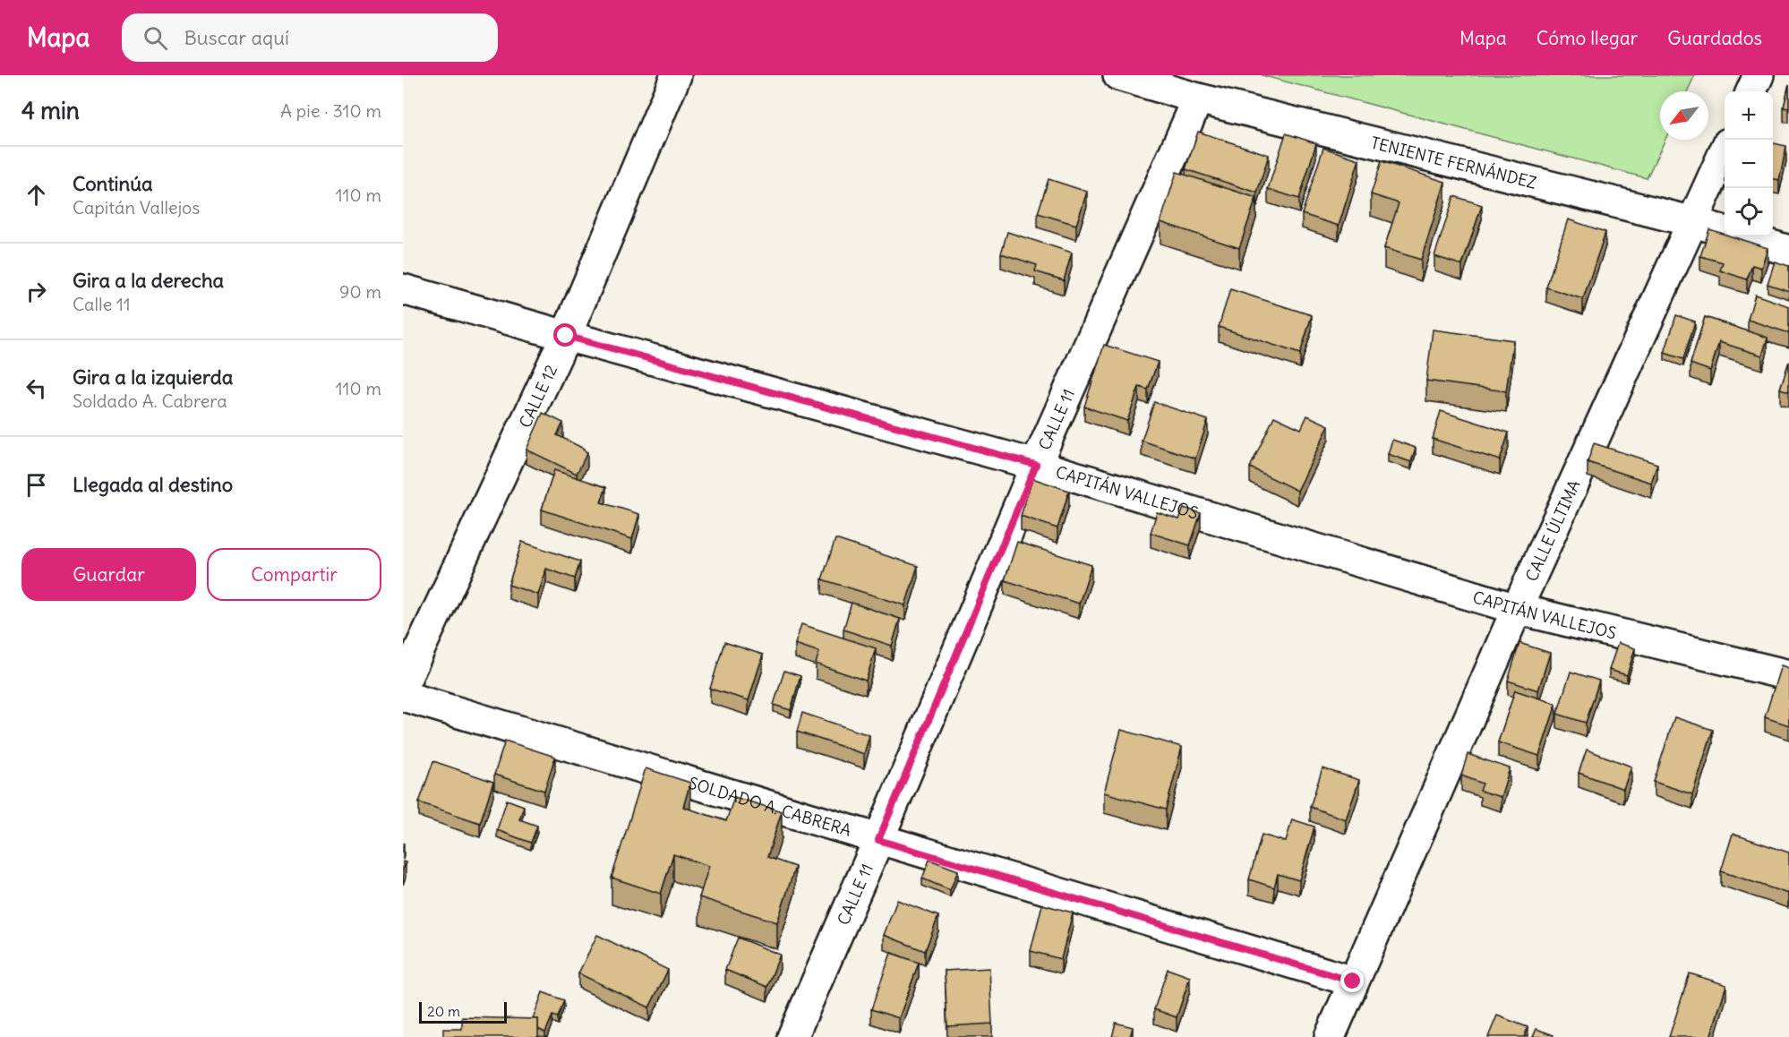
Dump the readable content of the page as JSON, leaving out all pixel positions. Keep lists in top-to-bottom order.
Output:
{
  "streets": {
    "street": [
      "TENIENTE FERNÁNDEZ",
      "CALLE 12",
      "CALLE 11",
      "CAPITÁN VALLEJOS",
      "CALLE ÚLTIMA",
      "SOLDADO A. CABRERA"
    ]
  },
  "crossings": [
    ["TENIENTE FERNÁNDEZ", "CALLE 11"],
    ["TENIENTE FERNÁNDEZ", "CALLE ÚLTIMA"],
    ["CALLE 12", "CAPITÁN VALLEJOS"],
    ["CALLE 11", "CAPITÁN VALLEJOS"],
    ["CALLE 11", "SOLDADO A. CABRERA"],
    ["CAPITÁN VALLEJOS", "CALLE ÚLTIMA"],
    ["CALLE ÚLTIMA", "SOLDADO A. CABRERA"]
  ],
  "scale_bar": "20 m",
  "north": "bottom left",
  "page": {
    "header": "Mapa",
    "search": "Buscar aquí",
    "nav": ["Mapa", "Cómo llegar", "Guardados"],
    "heading": ["4 min", "A pie · 310 m"],
    "map_buttons": ["+", "−"],
    "list": [
      ["Continúa", "Capitán Vallejos", "110 m"],
      ["Gira a la derecha", "Calle 11", "90 m"],
      ["Gira a la izquierda", "Soldado A. Cabrera", "110 m"],
      "Llegada al destino"
    ],
    "buttons": ["Guardar", "Compartir"],
    "scale": "20 m"
  }
}
